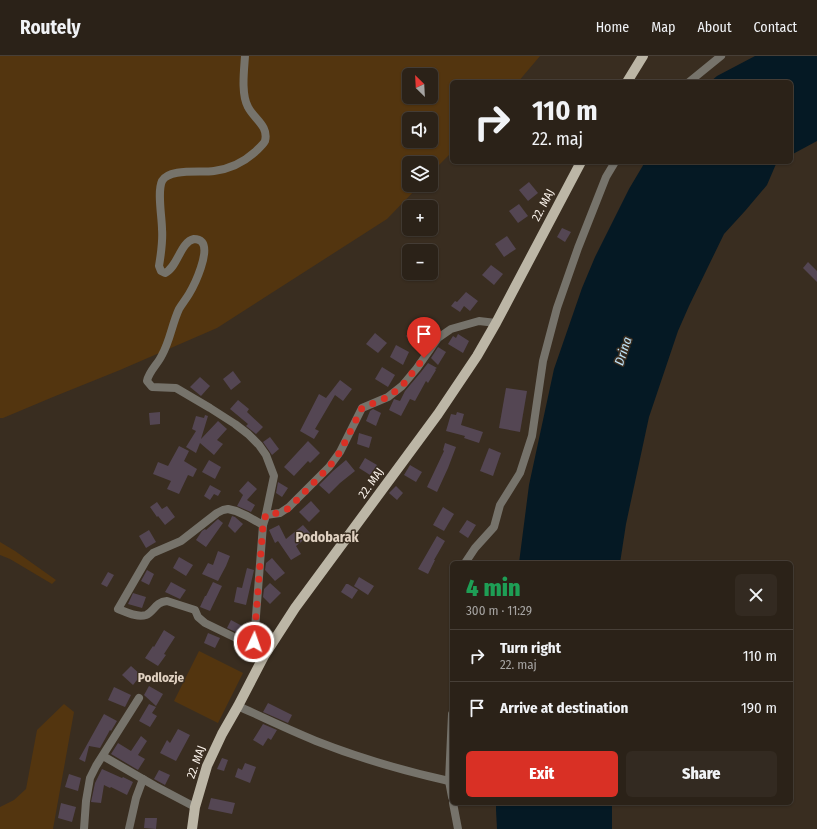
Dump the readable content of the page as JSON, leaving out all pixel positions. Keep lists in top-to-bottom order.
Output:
{
  "streets": {
    "main road": ["22. MAJ"]
  },
  "districts": ["Podobarak", "Podlozje"],
  "water": ["Drina"],
  "north": "top left",
  "page": {
    "header": "Routely",
    "nav": [
      "Home",
      "Map",
      "About",
      "Contact"
    ],
    "map_buttons": ["+", "−"],
    "turn": ["110 m", "22. maj"],
    "heading": ["4 min", "300 m · 11:29"],
    "list": [
      {
        "name": "Turn right",
        "note": "22. maj",
        "value": "110 m"
      },
      {
        "name": "Arrive at destination",
        "value": "190 m"
      }
    ],
    "buttons": ["Exit", "Share"]
  }
}
